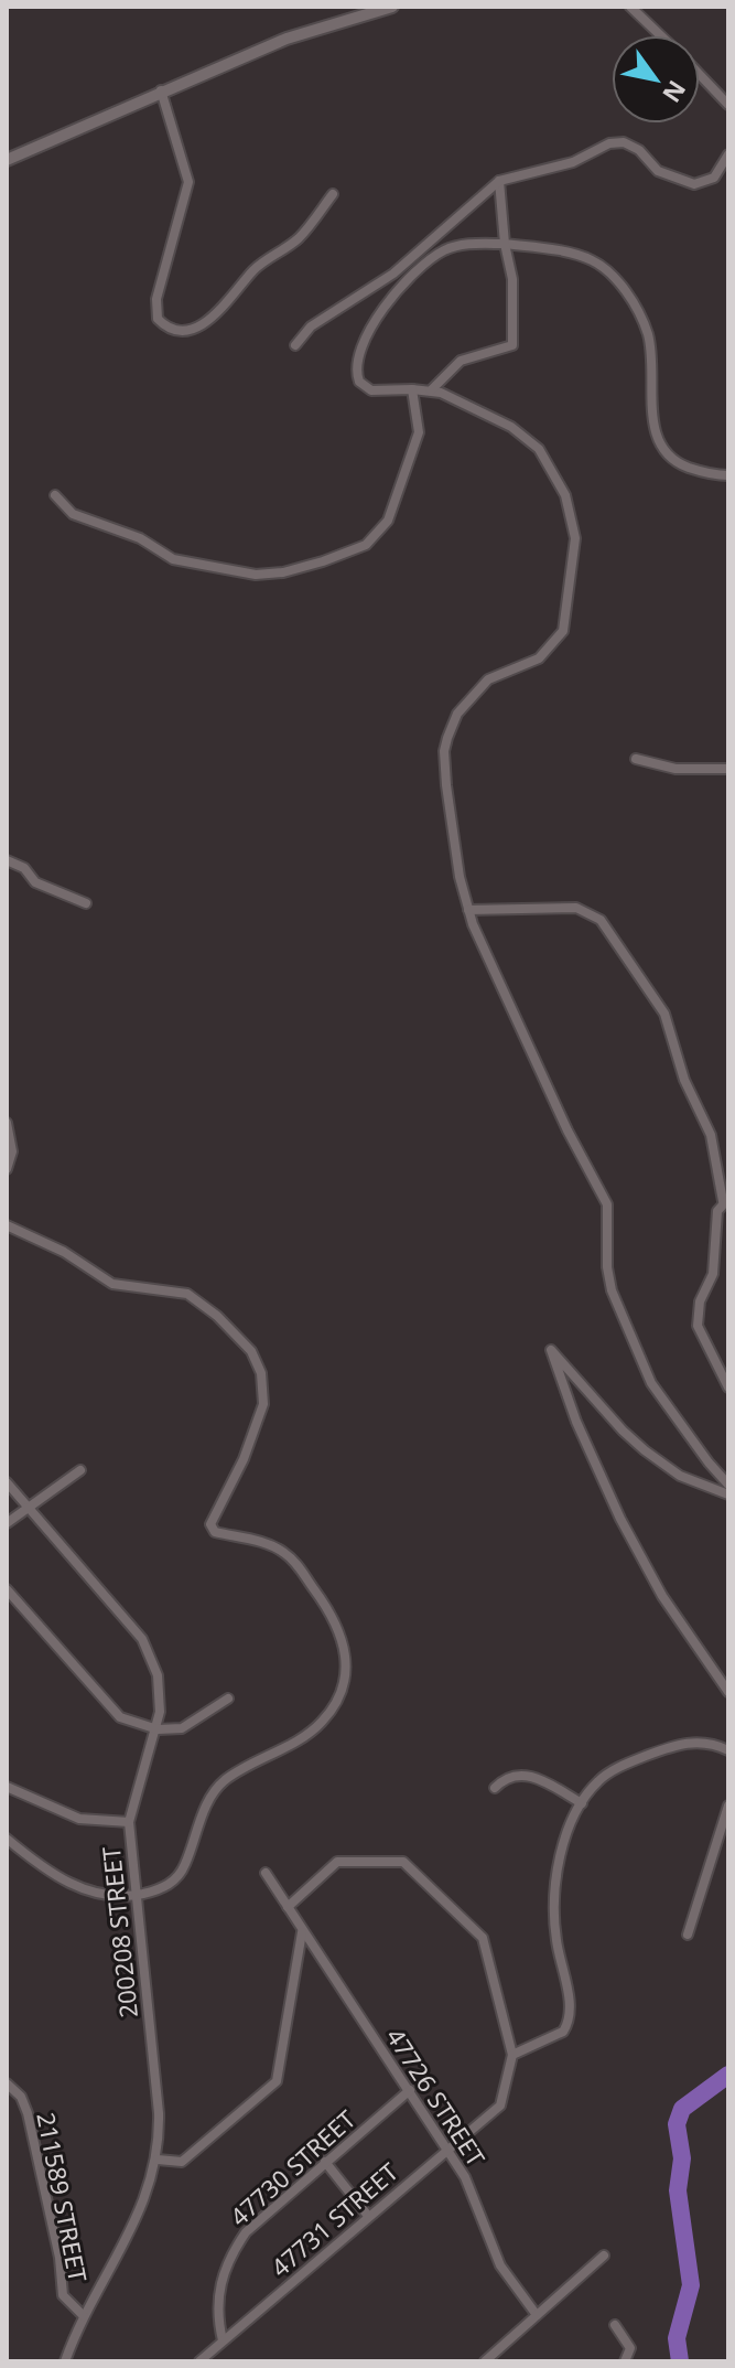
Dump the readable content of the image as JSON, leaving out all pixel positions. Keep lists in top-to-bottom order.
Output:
{
  "streets": {
    "street": [
      "200208 STREET",
      "47726 STREET",
      "47730 STREET",
      "211589 STREET",
      "47731 STREET"
    ]
  },
  "crossings": [
    ["200208 STREET", "211589 STREET"],
    ["47726 STREET", "47730 STREET"],
    ["47726 STREET", "47731 STREET"],
    ["47730 STREET", "47731 STREET"]
  ],
  "north": "bottom right"
}
